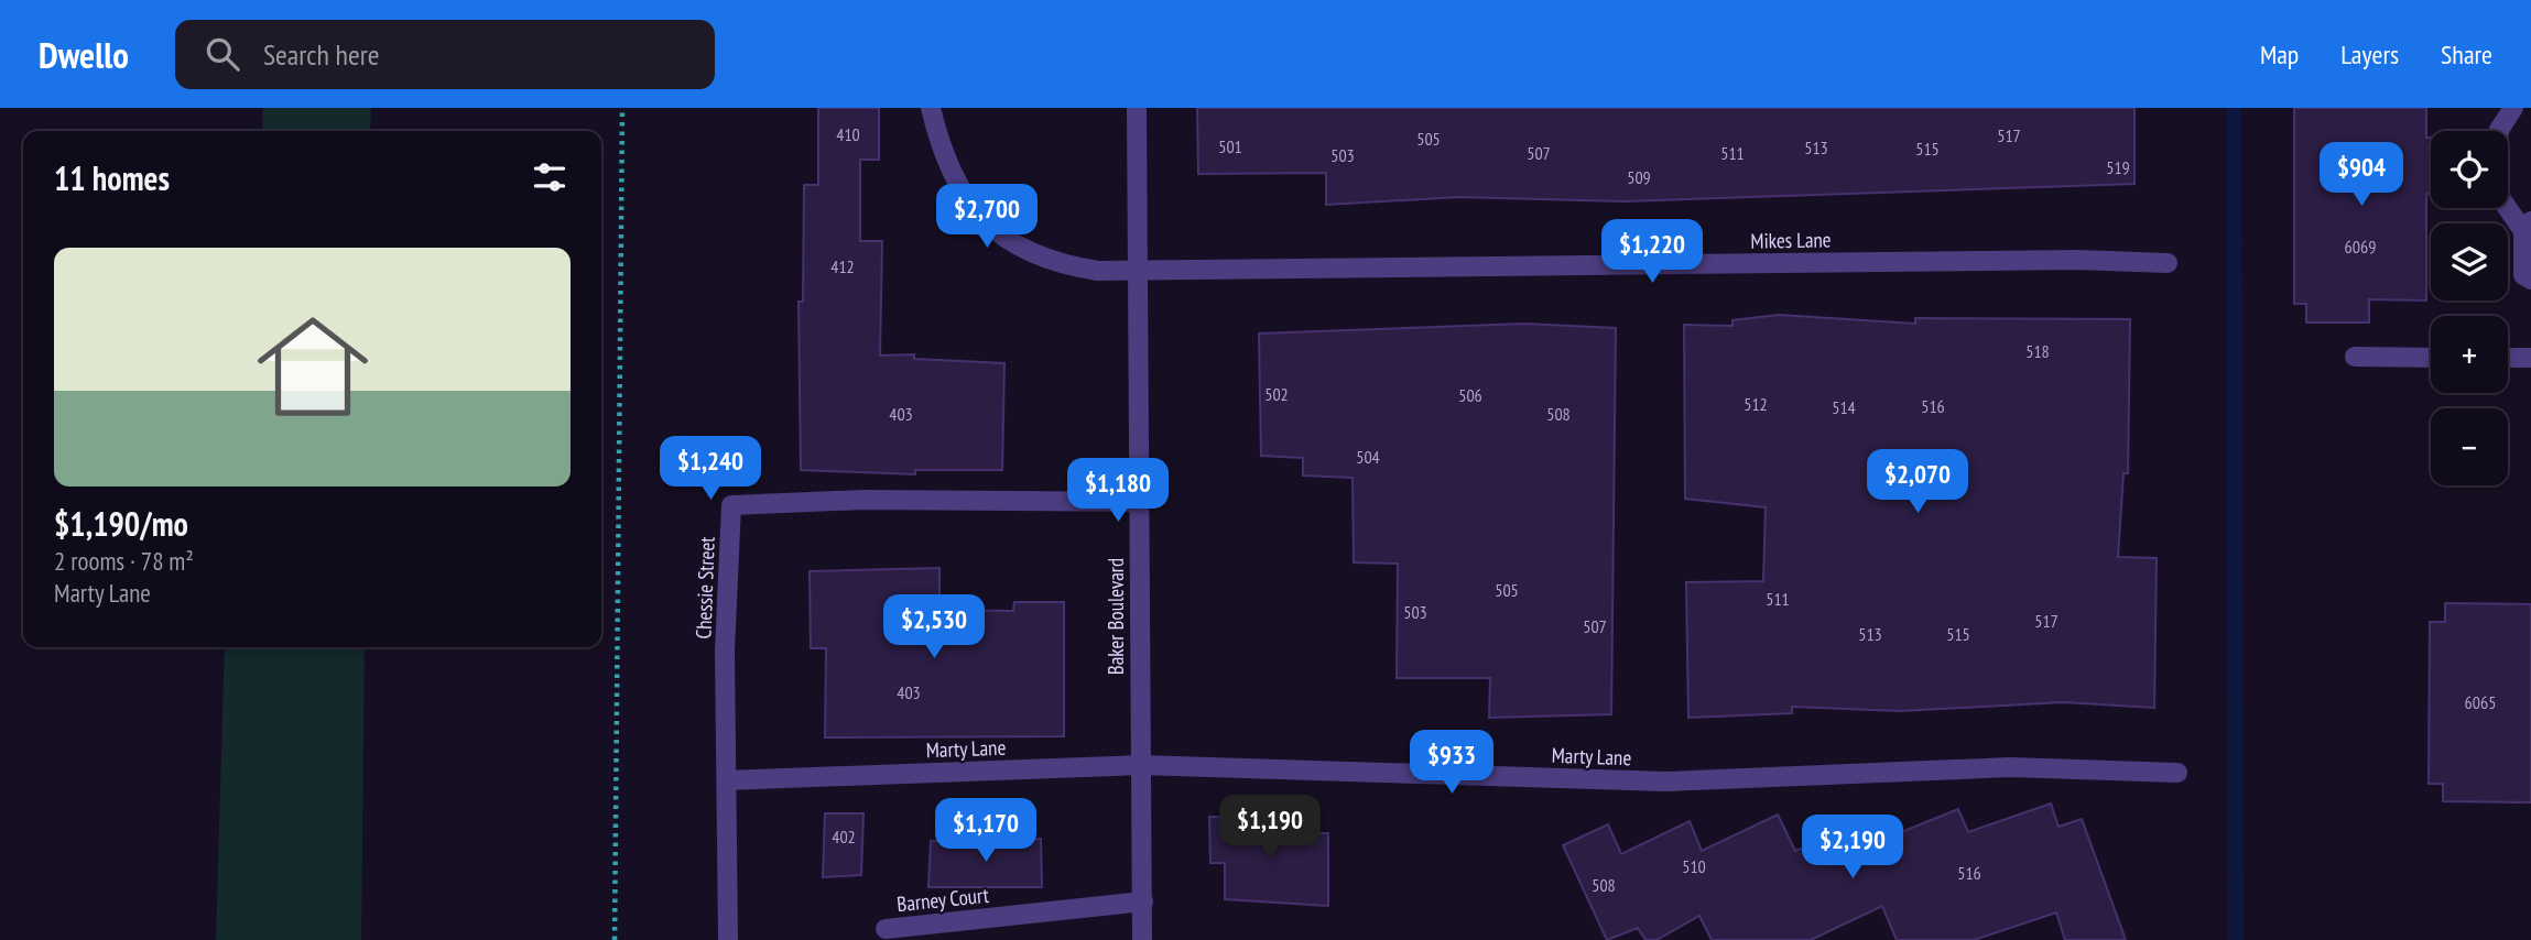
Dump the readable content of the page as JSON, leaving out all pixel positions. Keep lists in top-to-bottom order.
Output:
{
  "streets": {
    "street": [
      "Mikes Lane",
      "Chessie Street",
      "Baker Boulevard",
      "Marty Lane",
      "Barney Court"
    ]
  },
  "crossings": [
    ["Mikes Lane", "Baker Boulevard"],
    ["Chessie Street", "Baker Boulevard"],
    ["Chessie Street", "Marty Lane"],
    ["Baker Boulevard", "Marty Lane"],
    ["Baker Boulevard", "Barney Court"]
  ],
  "house_numbers": [
    "410",
    "517",
    "505",
    "501",
    "513",
    "515",
    "507",
    "511",
    "503",
    "519",
    "509",
    "6069",
    "412",
    "518",
    "502",
    "506",
    "512",
    "516",
    "514",
    "403",
    "508",
    "504",
    "505",
    "511",
    "503",
    "517",
    "507",
    "513",
    "515",
    "403",
    "6065",
    "402",
    "510",
    "516",
    "508"
  ],
  "page": {
    "header": "Dwello",
    "search": "Search here",
    "nav": ["Map", "Layers", "Share"],
    "map_buttons": ["+", "−"],
    "heading": "11 homes",
    "price": [
      "$904",
      "$2,700",
      "$1,220",
      "$1,240",
      "$2,070",
      "$1,180",
      "$2,530",
      "$933",
      "$1,190",
      "$1,170",
      "$2,190"
    ],
    "list": [
      {
        "name": "$1,190/mo",
        "note": "2 rooms · 78 m² · Marty Lane"
      }
    ]
  }
}
